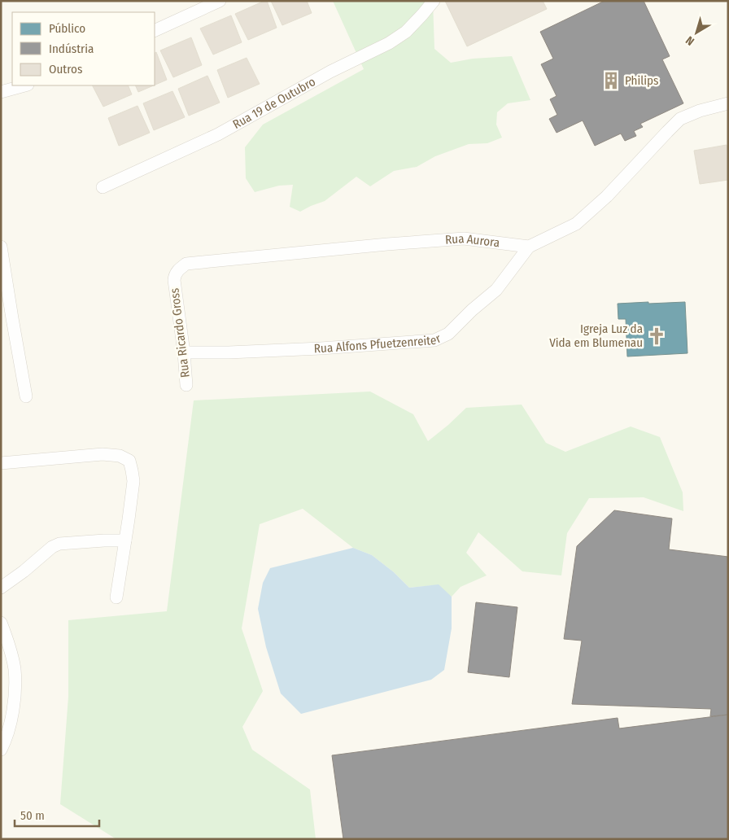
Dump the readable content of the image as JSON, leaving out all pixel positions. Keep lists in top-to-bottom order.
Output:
{
  "streets": {
    "street": [
      "Rua 19 de Outubro",
      "Rua Aurora",
      "Rua Ricardo Gross",
      "Rua Alfons Pfuetzenreiter"
    ]
  },
  "crossings": [
    ["Rua Aurora", "Rua Ricardo Gross"],
    ["Rua Aurora", "Rua Alfons Pfuetzenreiter"],
    ["Rua Ricardo Gross", "Rua Alfons Pfuetzenreiter"]
  ],
  "places": {
    "building": ["Philips"],
    "church": ["Igreja Luz da Vida em Blumenau"]
  },
  "legend": ["Público", "Indústria", "Outros"],
  "scale_bar": "50 m",
  "north": "bottom left"
}
